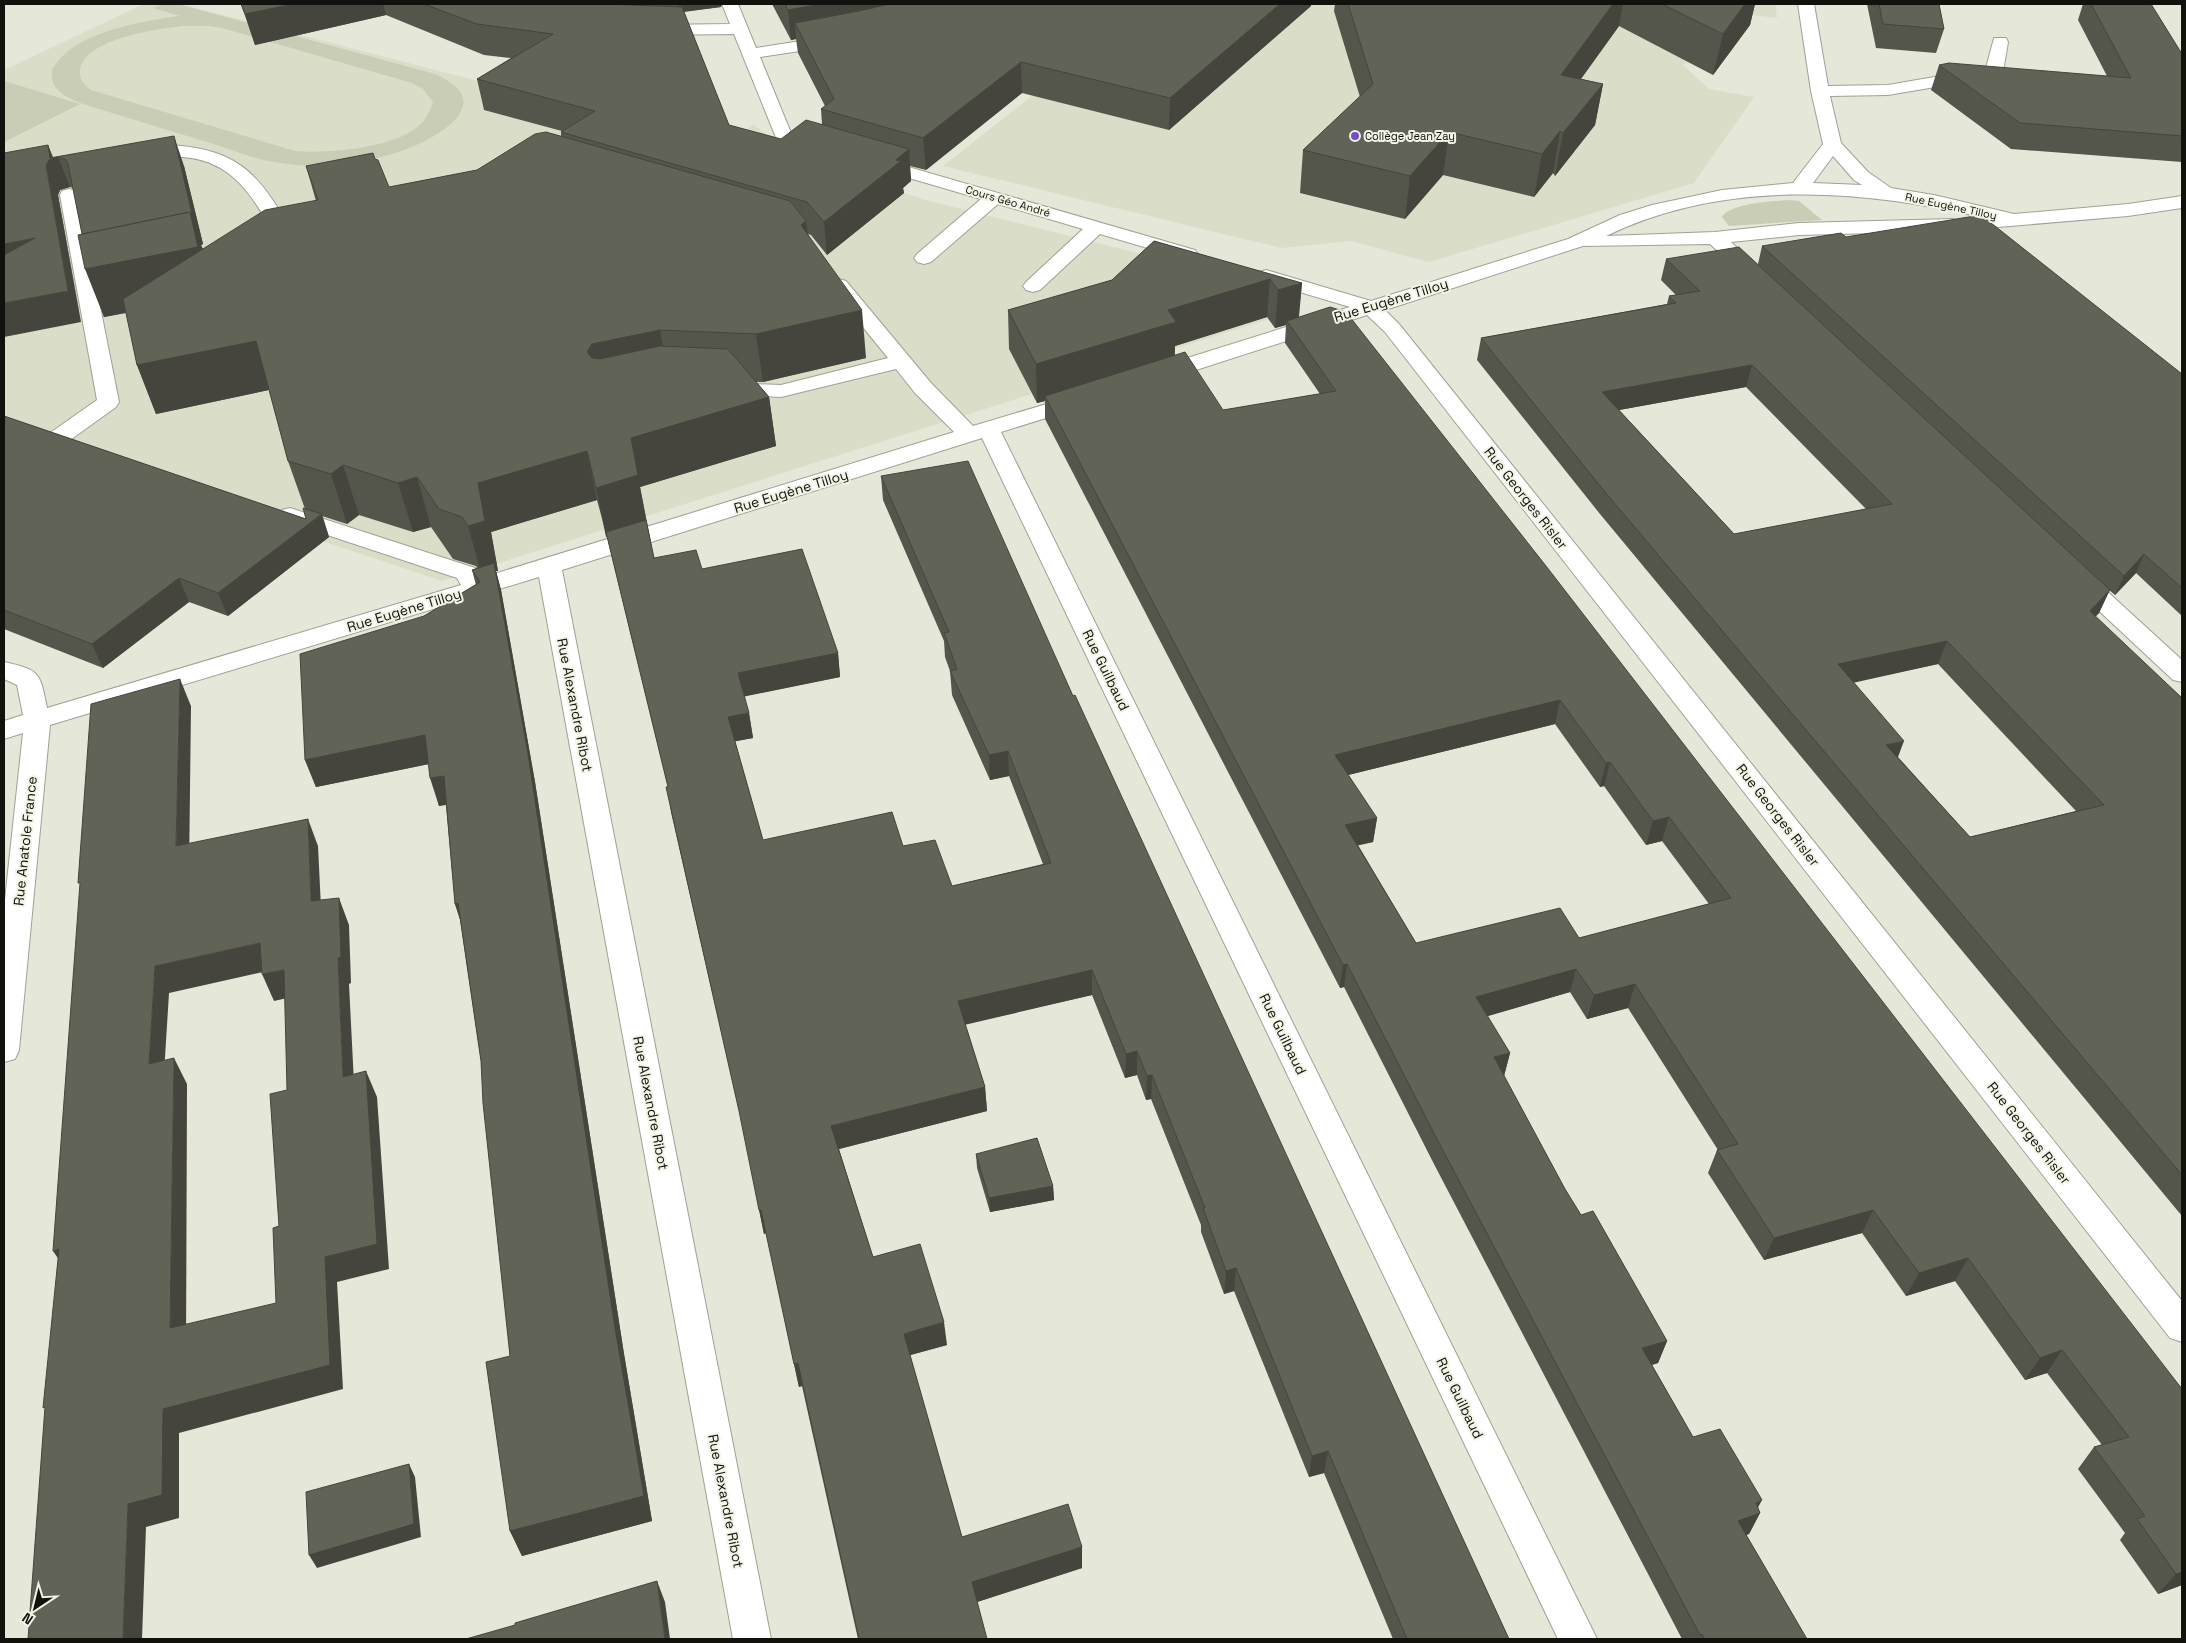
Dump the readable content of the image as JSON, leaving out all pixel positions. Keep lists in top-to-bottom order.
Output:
{
  "streets": {
    "street": [
      "Cours Géo André",
      "Rue Eugène Tilloy",
      "Rue Georges Risler",
      "Rue Guilbaud",
      "Rue Alexandre Ribot",
      "Rue Anatole France"
    ]
  },
  "crossings": [
    ["Rue Eugène Tilloy", "Rue Georges Risler"],
    ["Rue Eugène Tilloy", "Rue Guilbaud"],
    ["Rue Eugène Tilloy", "Rue Alexandre Ribot"],
    ["Rue Eugène Tilloy", "Rue Anatole France"]
  ],
  "places": ["Collège Jean Zay"],
  "north": "bottom left"
}
